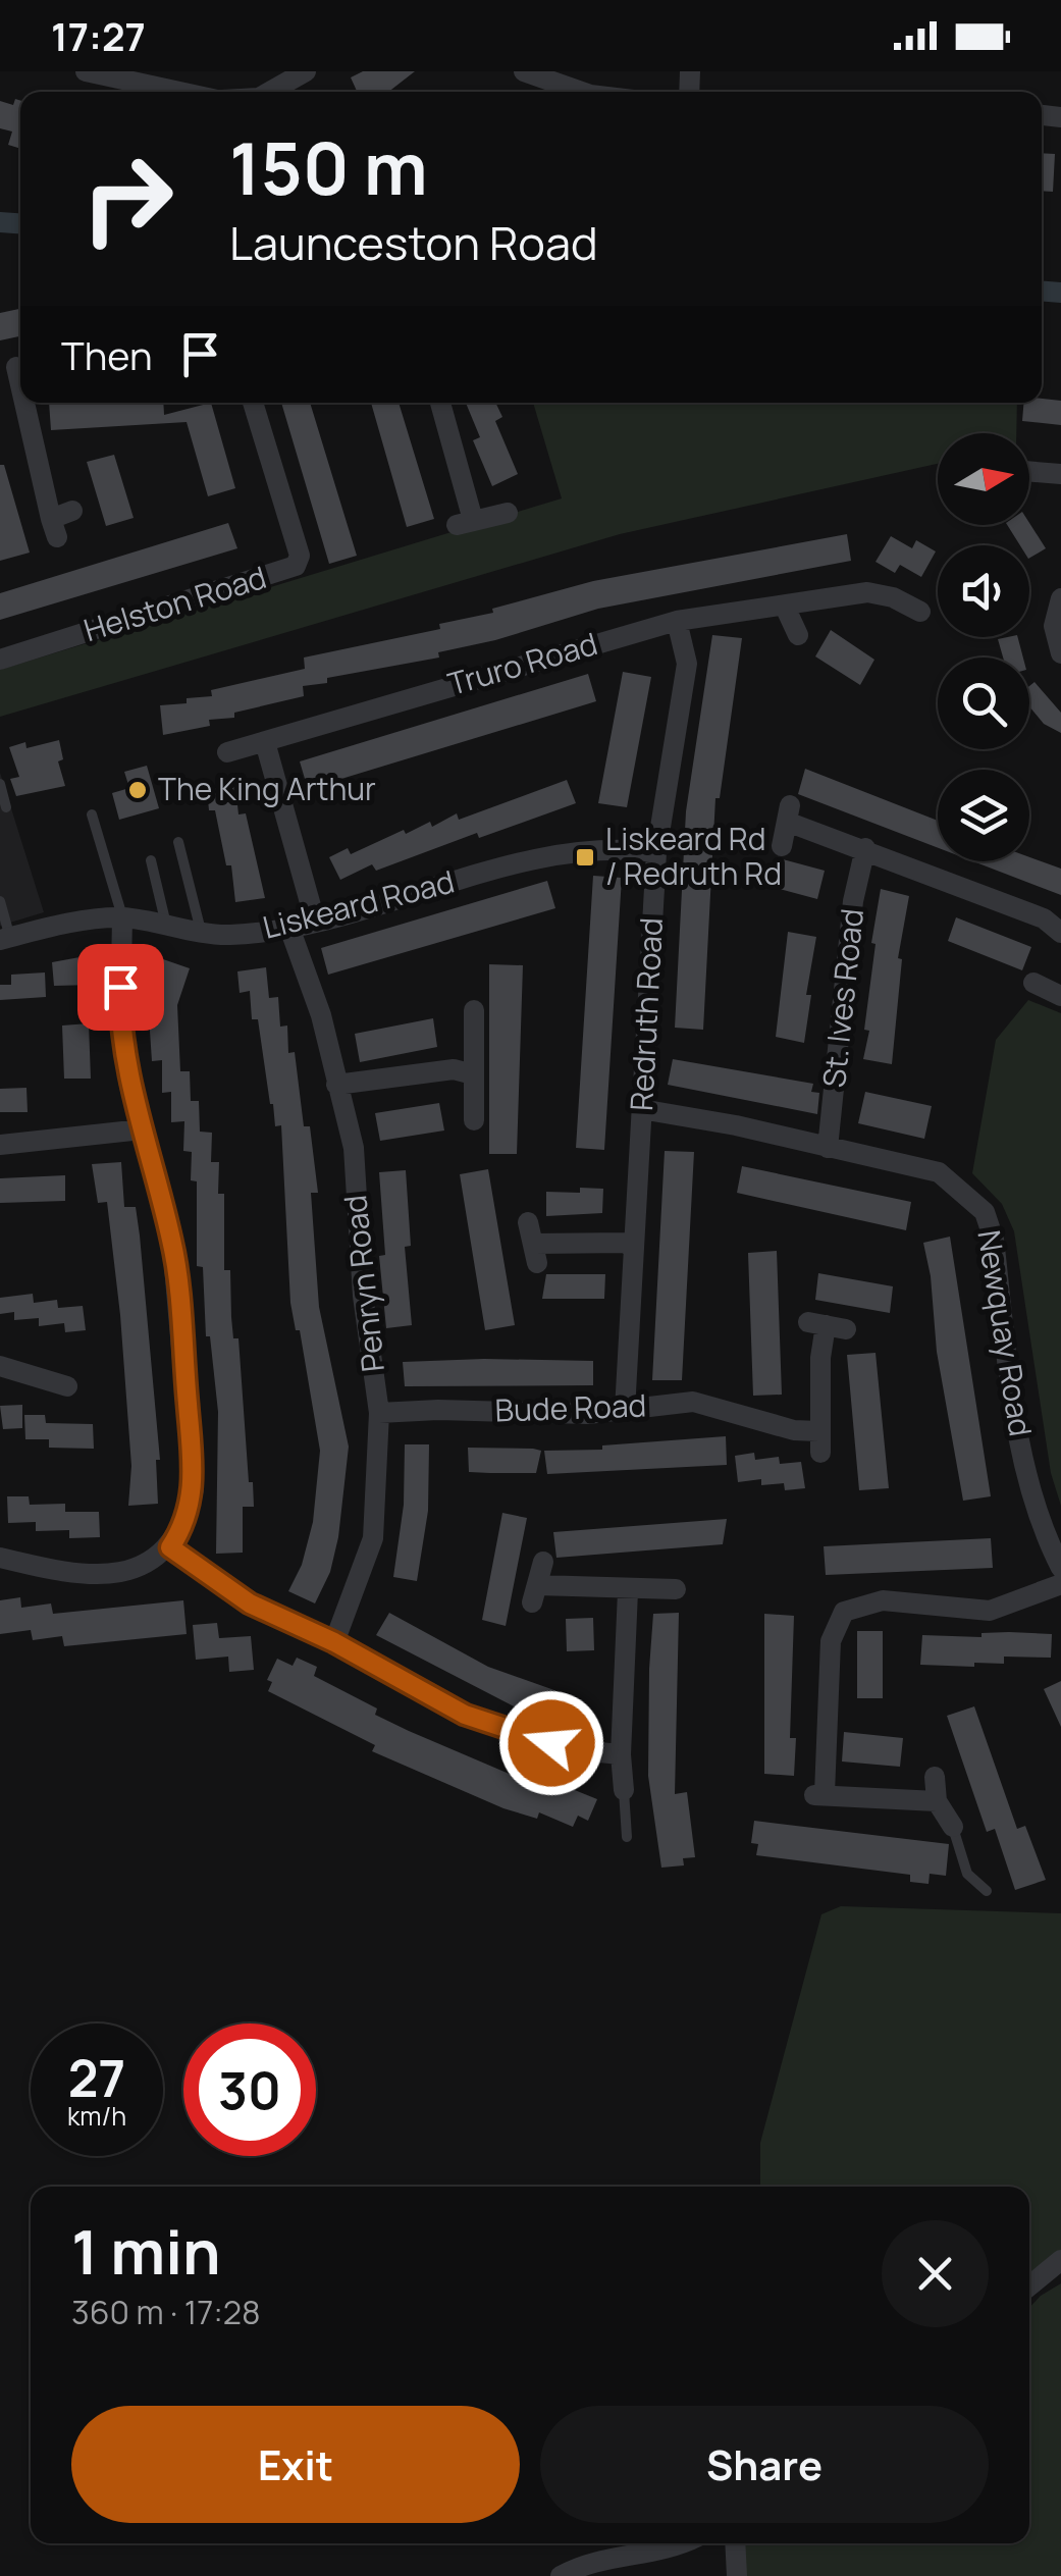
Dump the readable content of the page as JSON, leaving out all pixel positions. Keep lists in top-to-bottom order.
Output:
{
  "streets": {
    "street": [
      "Helston Road",
      "Truro Road",
      "Liskeard Road",
      "St. Ives Road",
      "Redruth Road",
      "Penryn Road",
      "Newquay Road",
      "Bude Road"
    ]
  },
  "crossings": [
    ["Truro Road", "Redruth Road"],
    ["Liskeard Road", "Redruth Road"],
    ["Liskeard Road", "Penryn Road"],
    ["St. Ives Road", "Newquay Road"],
    ["Redruth Road", "Newquay Road"],
    ["Redruth Road", "Bude Road"],
    ["Penryn Road", "Bude Road"]
  ],
  "places": {
    "other": ["The King Arthur"],
    "transit": ["Liskeard Rd / Redruth Rd"]
  },
  "north": "right",
  "page": {
    "status": "17:27",
    "turn": ["150 m", "Launceston Road"],
    "then": "Then",
    "speed": "27 km/h",
    "limit": "30",
    "heading": ["1 min", "360 m · 17:28"],
    "buttons": ["Exit", "Share"]
  }
}
